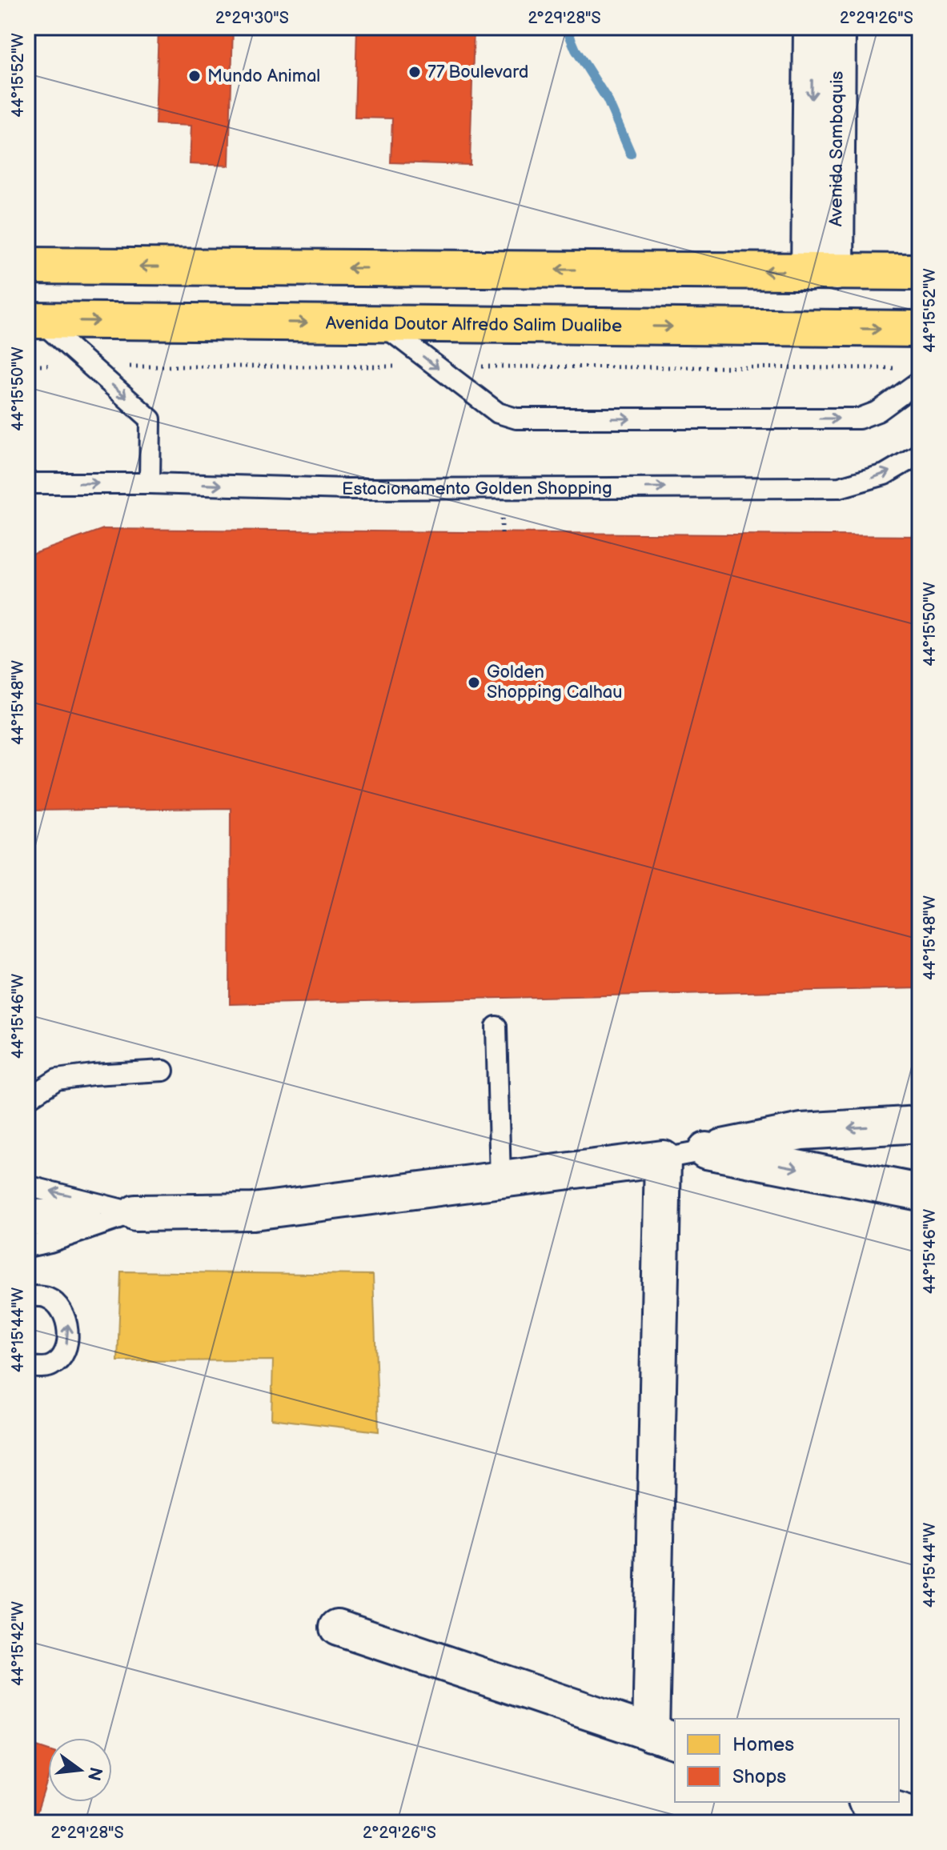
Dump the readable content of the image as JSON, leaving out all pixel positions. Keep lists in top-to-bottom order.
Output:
{
  "streets": {
    "main road": ["Avenida Doutor Alfredo Salim Dualibe"],
    "street": ["Avenida Sambaquis"],
    "lane": ["Estacionamento Golden Shopping"]
  },
  "places": ["77 Boulevard", "Mundo Animal", "Golden Shopping Calhau"],
  "legend": ["Homes", "Shops"],
  "north": "right",
  "coordinates": [
    "2°29'30\"S",
    "2°29'28\"S",
    "2°29'26\"S",
    "44°15'52\"W",
    "44°15'50\"W",
    "44°15'48\"W",
    "44°15'46\"W",
    "44°15'44\"W",
    "44°15'42\"W"
  ]
}
